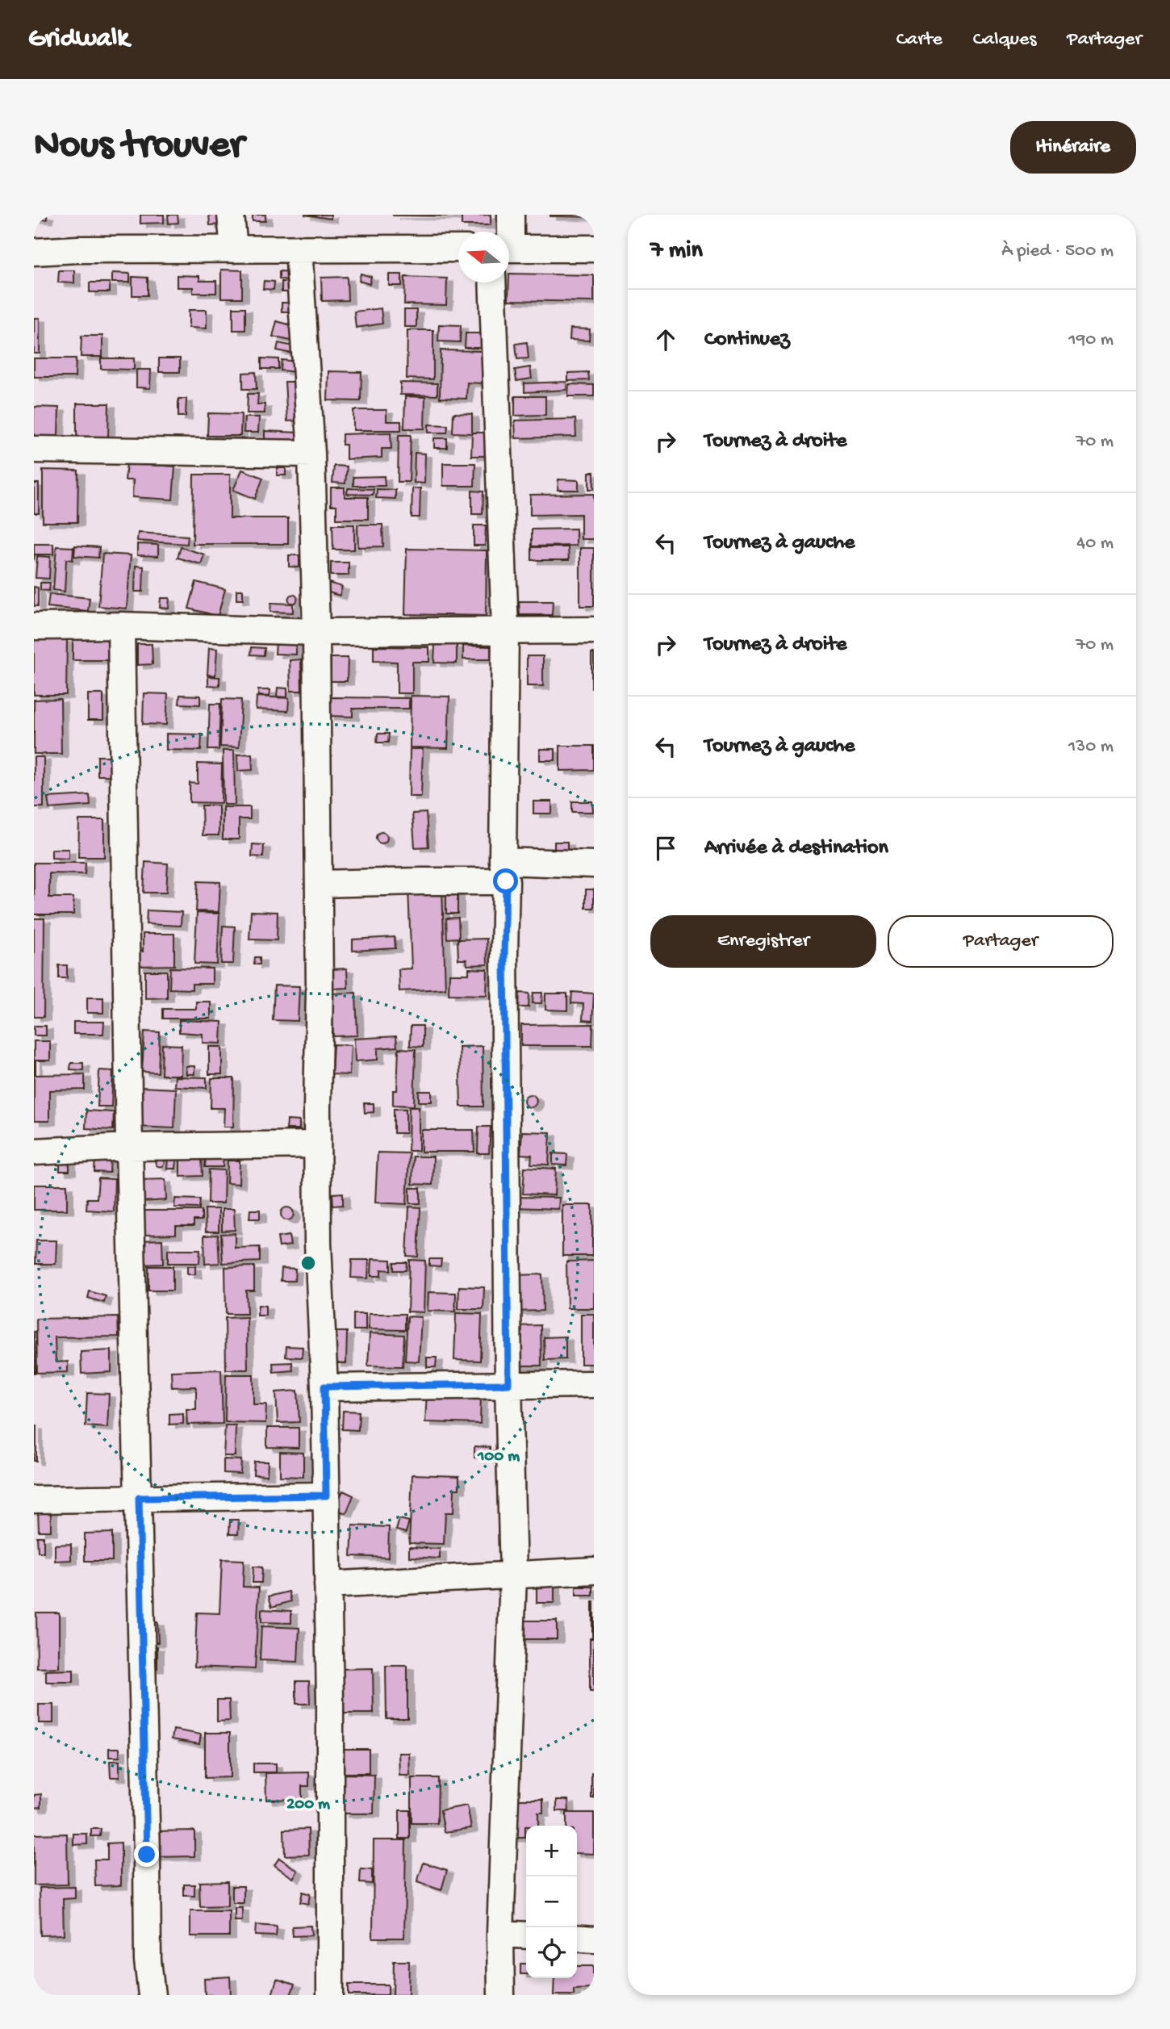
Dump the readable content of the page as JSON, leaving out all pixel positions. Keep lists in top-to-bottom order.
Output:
{
  "north": "left",
  "page": {
    "header": "Gridwalk",
    "nav": ["Carte", "Calques", "Partager"],
    "buttons": [
      "Itinéraire",
      ["Enregistrer", "Partager"]
    ],
    "title": "Nous trouver",
    "heading": ["7 min", "À pied · 500 m"],
    "list": [
      ["Continuez", "190 m"],
      ["Tournez à droite", "70 m"],
      ["Tournez à gauche", "40 m"],
      ["Tournez à droite", "70 m"],
      ["Tournez à gauche", "130 m"],
      "Arrivée à destination"
    ],
    "map_buttons": ["+", "−"]
  },
  "rings": ["100 m", "200 m"]
}
